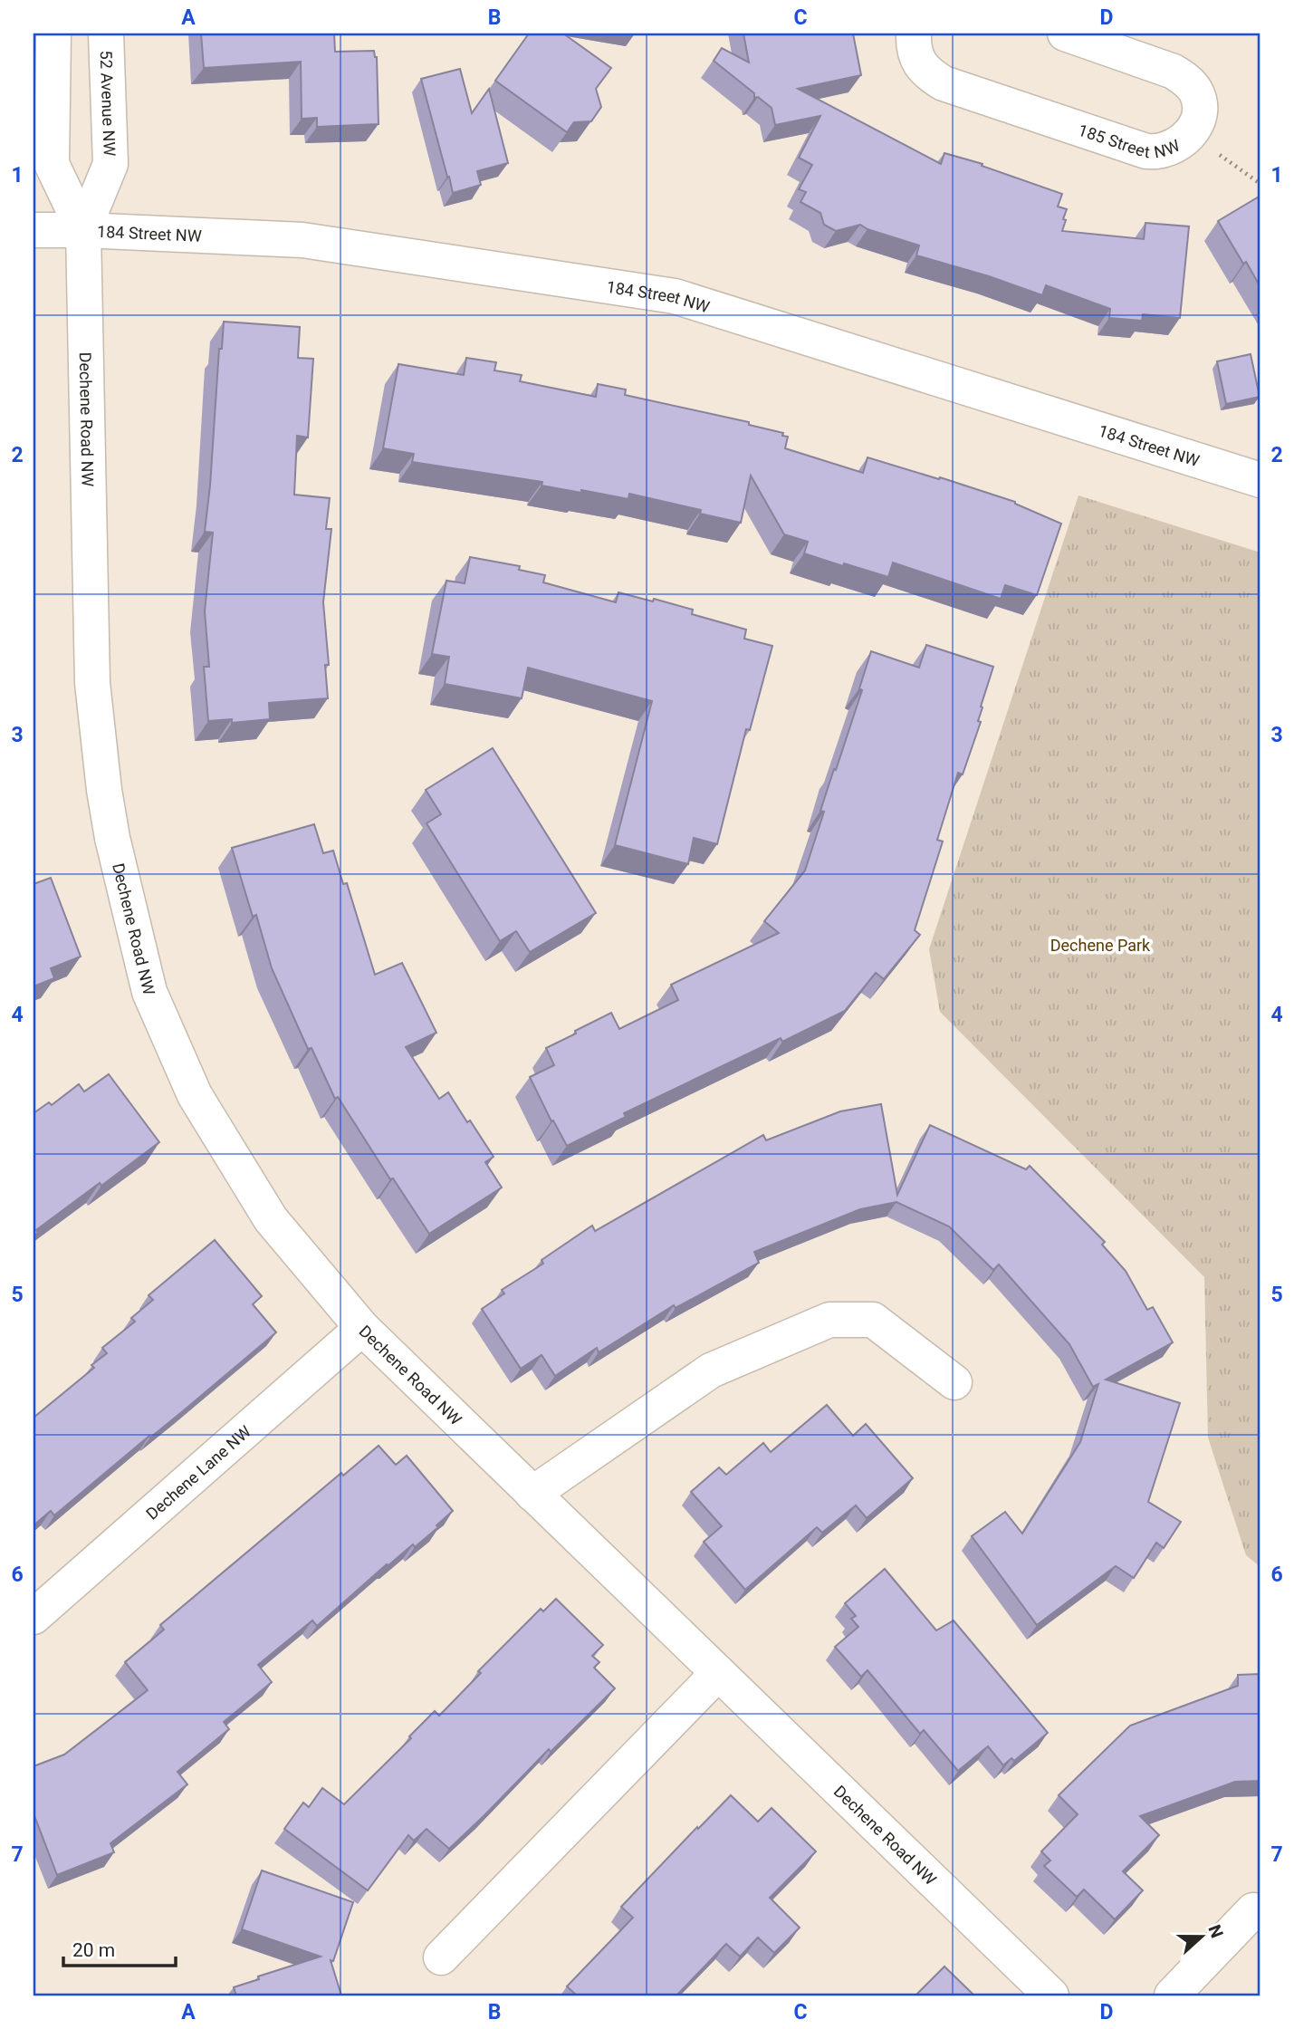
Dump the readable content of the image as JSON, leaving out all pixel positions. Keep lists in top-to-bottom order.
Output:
{
  "streets": {
    "street": [
      "52 Avenue NW",
      "185 Street NW",
      "184 Street NW",
      "Dechene Road NW",
      "Dechene Lane NW"
    ]
  },
  "crossings": [
    ["52 Avenue NW", "184 Street NW"],
    ["52 Avenue NW", "Dechene Road NW"],
    ["184 Street NW", "Dechene Road NW"],
    ["Dechene Road NW", "Dechene Lane NW"]
  ],
  "parks": ["Dechene Park"],
  "scale_bar": "20 m",
  "north": "right",
  "grid": {
    "columns": [
      "A",
      "B",
      "C",
      "D"
    ],
    "rows": [
      "1",
      "2",
      "3",
      "4",
      "5",
      "6",
      "7"
    ]
  }
}
